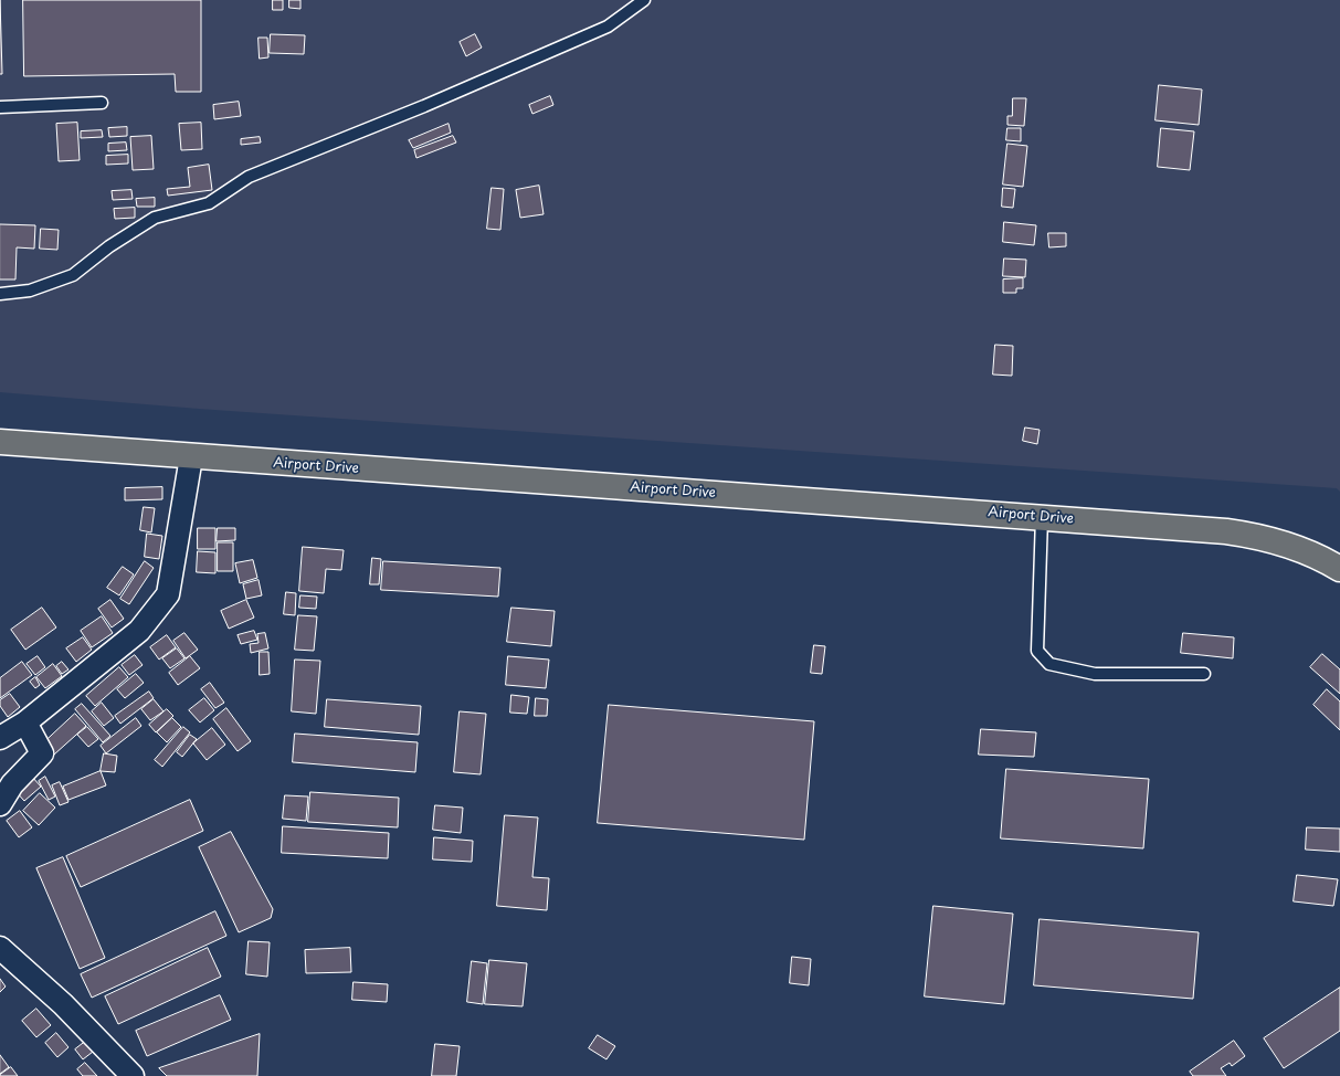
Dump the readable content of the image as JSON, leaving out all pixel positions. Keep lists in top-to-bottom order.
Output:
{
  "streets": {
    "main road": ["Airport Drive"]
  }
}
